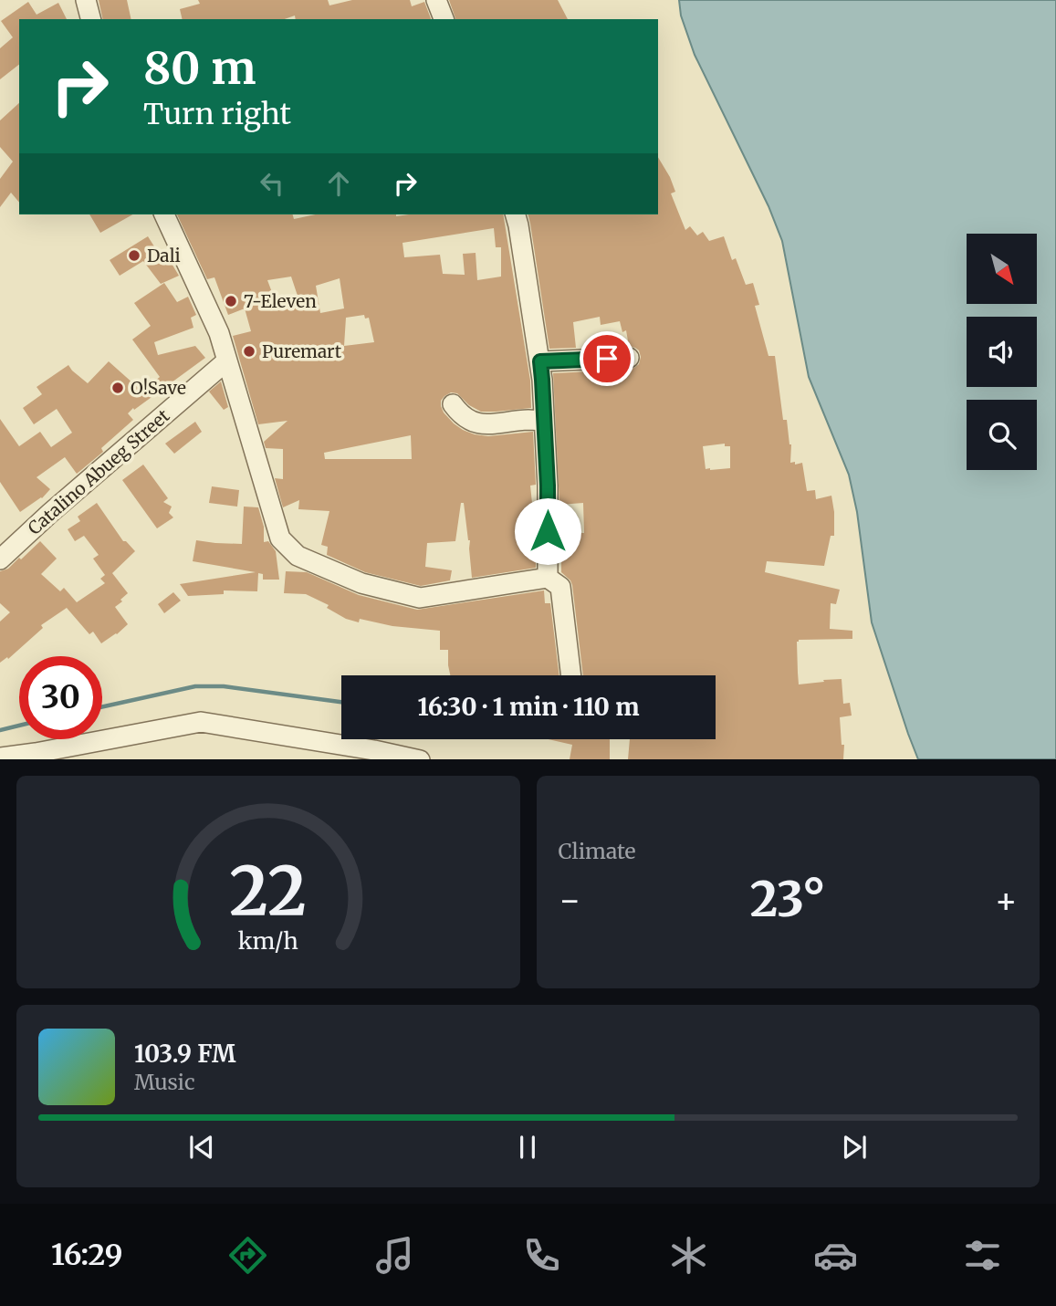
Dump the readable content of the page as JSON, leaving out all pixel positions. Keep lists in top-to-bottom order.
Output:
{
  "streets": {
    "street": ["Catalino Abueg Street"]
  },
  "places": [
    "Dali",
    "7-Eleven",
    "Puremart",
    "O!Save"
  ],
  "north": "bottom right",
  "page": {
    "turn": ["80 m", "Turn right"],
    "limit": "30",
    "trip": "16:30 · 1 min · 110 m",
    "tile": "Climate",
    "heat": ["−", "23°", "+"],
    "song": ["103.9 FM", "Music"],
    "tabs": "16:29",
    "gauge": ["22", "km/h"]
  }
}
